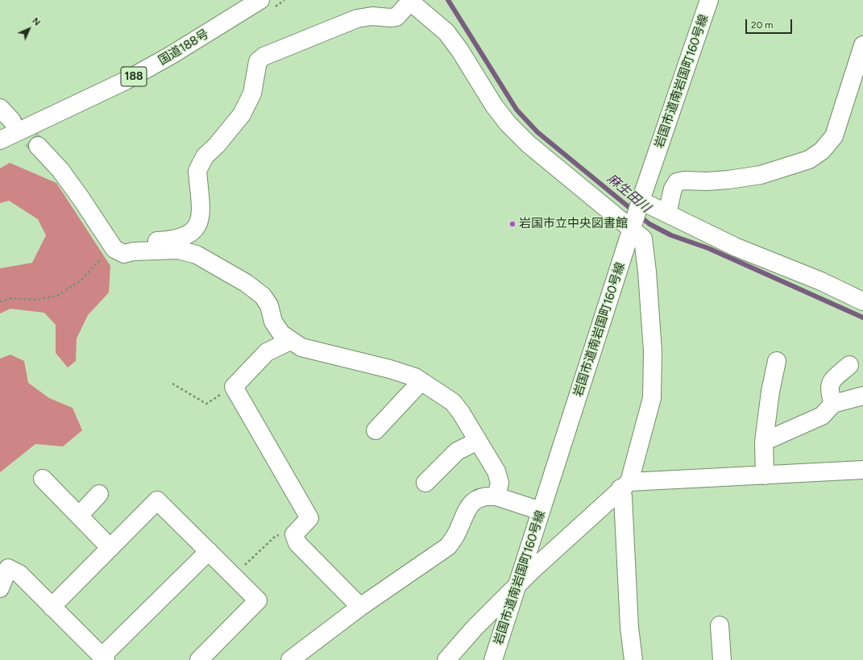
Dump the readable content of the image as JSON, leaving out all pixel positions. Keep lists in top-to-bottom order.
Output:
{
  "streets": {
    "main road": ["国道188号", "188", "岩国市道南岩国町160号線"]
  },
  "water": ["麻生田川"],
  "places": ["岩国市立中央図書館"],
  "scale_bar": "20 m",
  "north": "top right"
}
